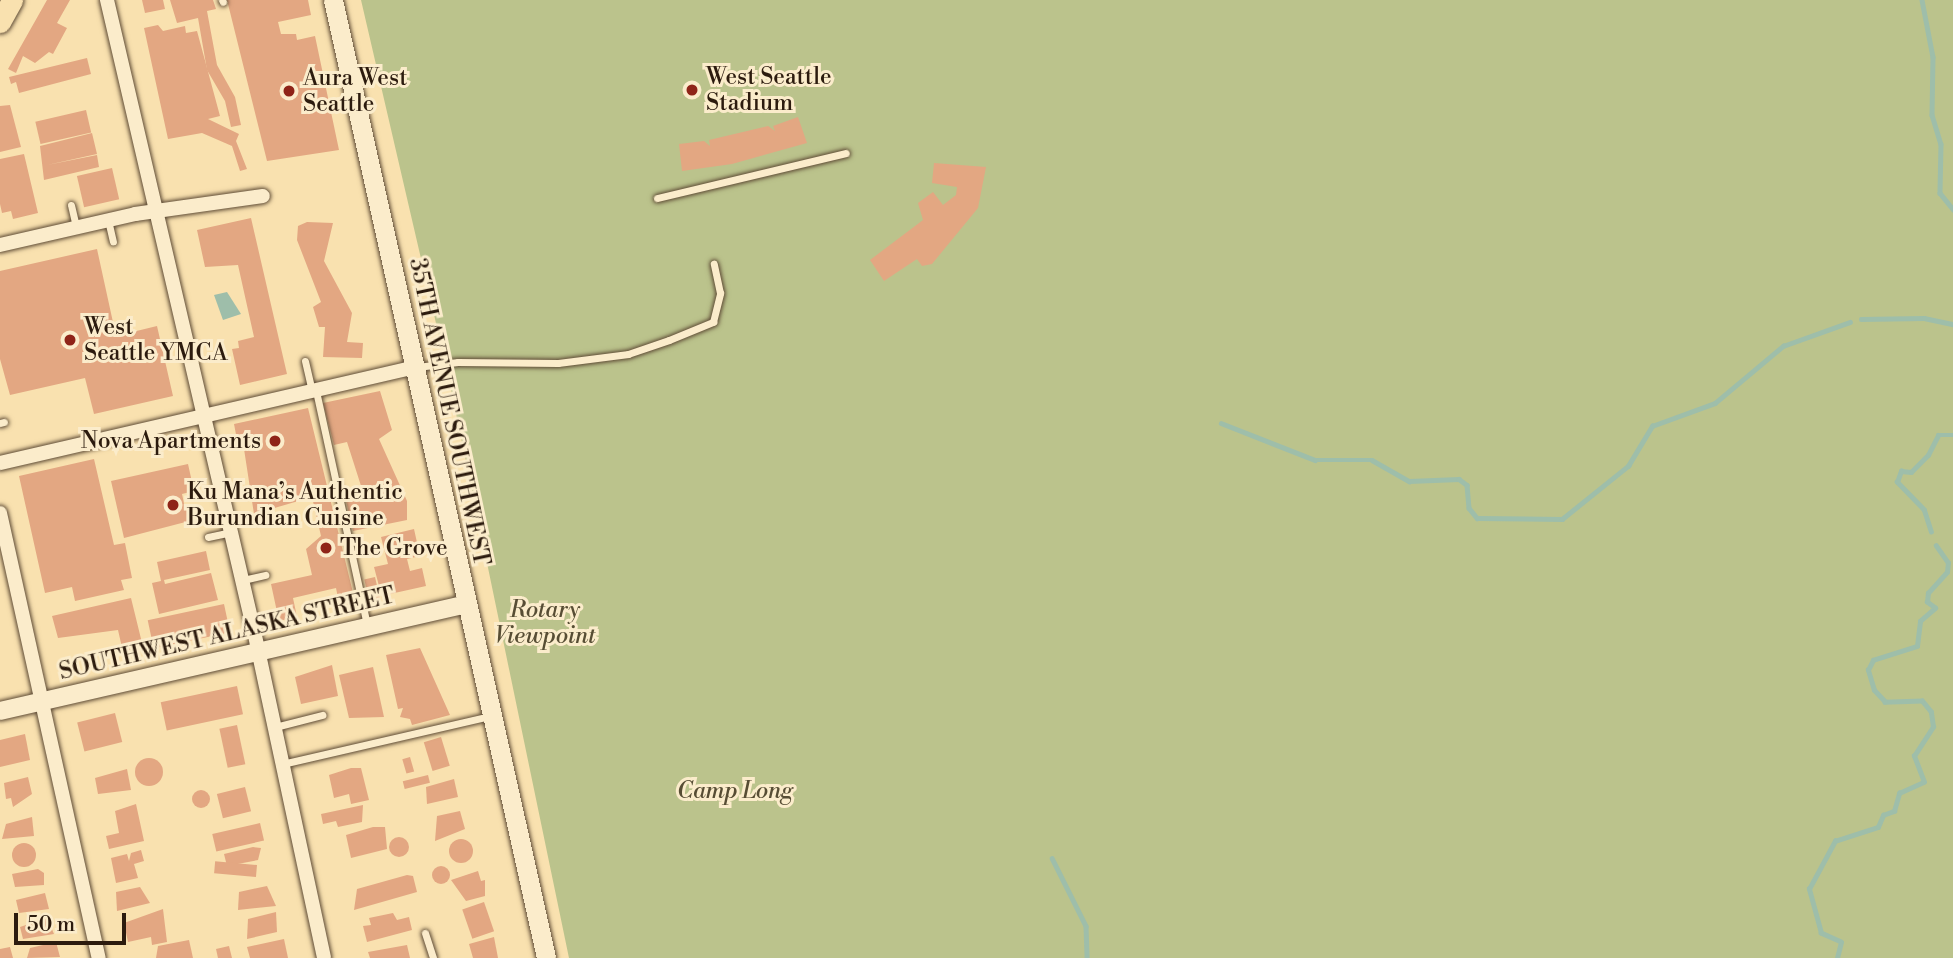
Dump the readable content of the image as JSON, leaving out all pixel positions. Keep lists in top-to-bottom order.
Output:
{
  "streets": {
    "main road": ["35TH AVENUE SOUTHWEST"],
    "street": ["SOUTHWEST ALASKA STREET"]
  },
  "crossings": [
    ["35TH AVENUE SOUTHWEST", "SOUTHWEST ALASKA STREET"]
  ],
  "parks": ["Rotary Viewpoint", "Camp Long"],
  "places": [
    "West Seattle Stadium",
    "Aura West Seattle",
    "West Seattle YMCA",
    "Nova Apartments",
    "Ku Mana’s Authentic Burundian Cuisine",
    "The Grove"
  ],
  "scale_bar": "50 m"
}
